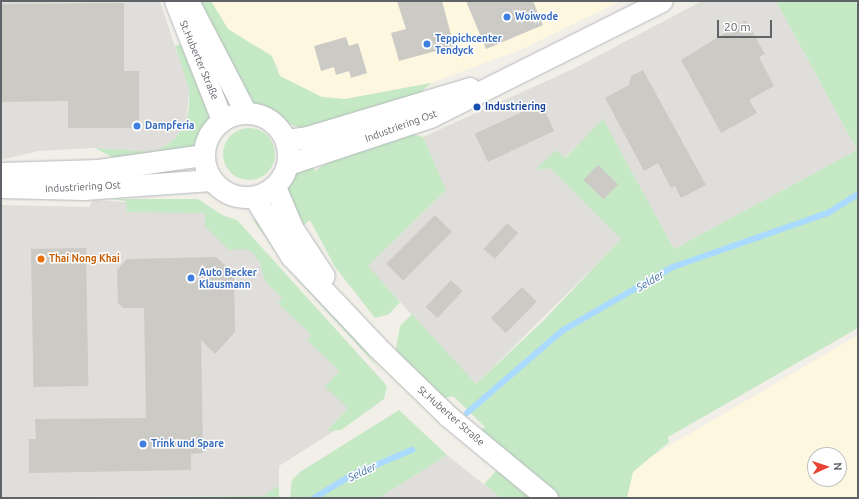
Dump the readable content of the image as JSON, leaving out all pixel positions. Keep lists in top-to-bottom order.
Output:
{
  "streets": {
    "street": ["St.Huberter Straße", "Industriering Ost"]
  },
  "crossings": [
    ["St.Huberter Straße", "Industriering Ost"]
  ],
  "water": ["Selder"],
  "places": [
    "Woiwode",
    "Teppichcenter Tendyck",
    "Industriering",
    "Dampferia",
    "Thai Nong Khai",
    "Auto Becker Klausmann",
    "Trink und Spare"
  ],
  "scale_bar": "20 m",
  "north": "right"
}
